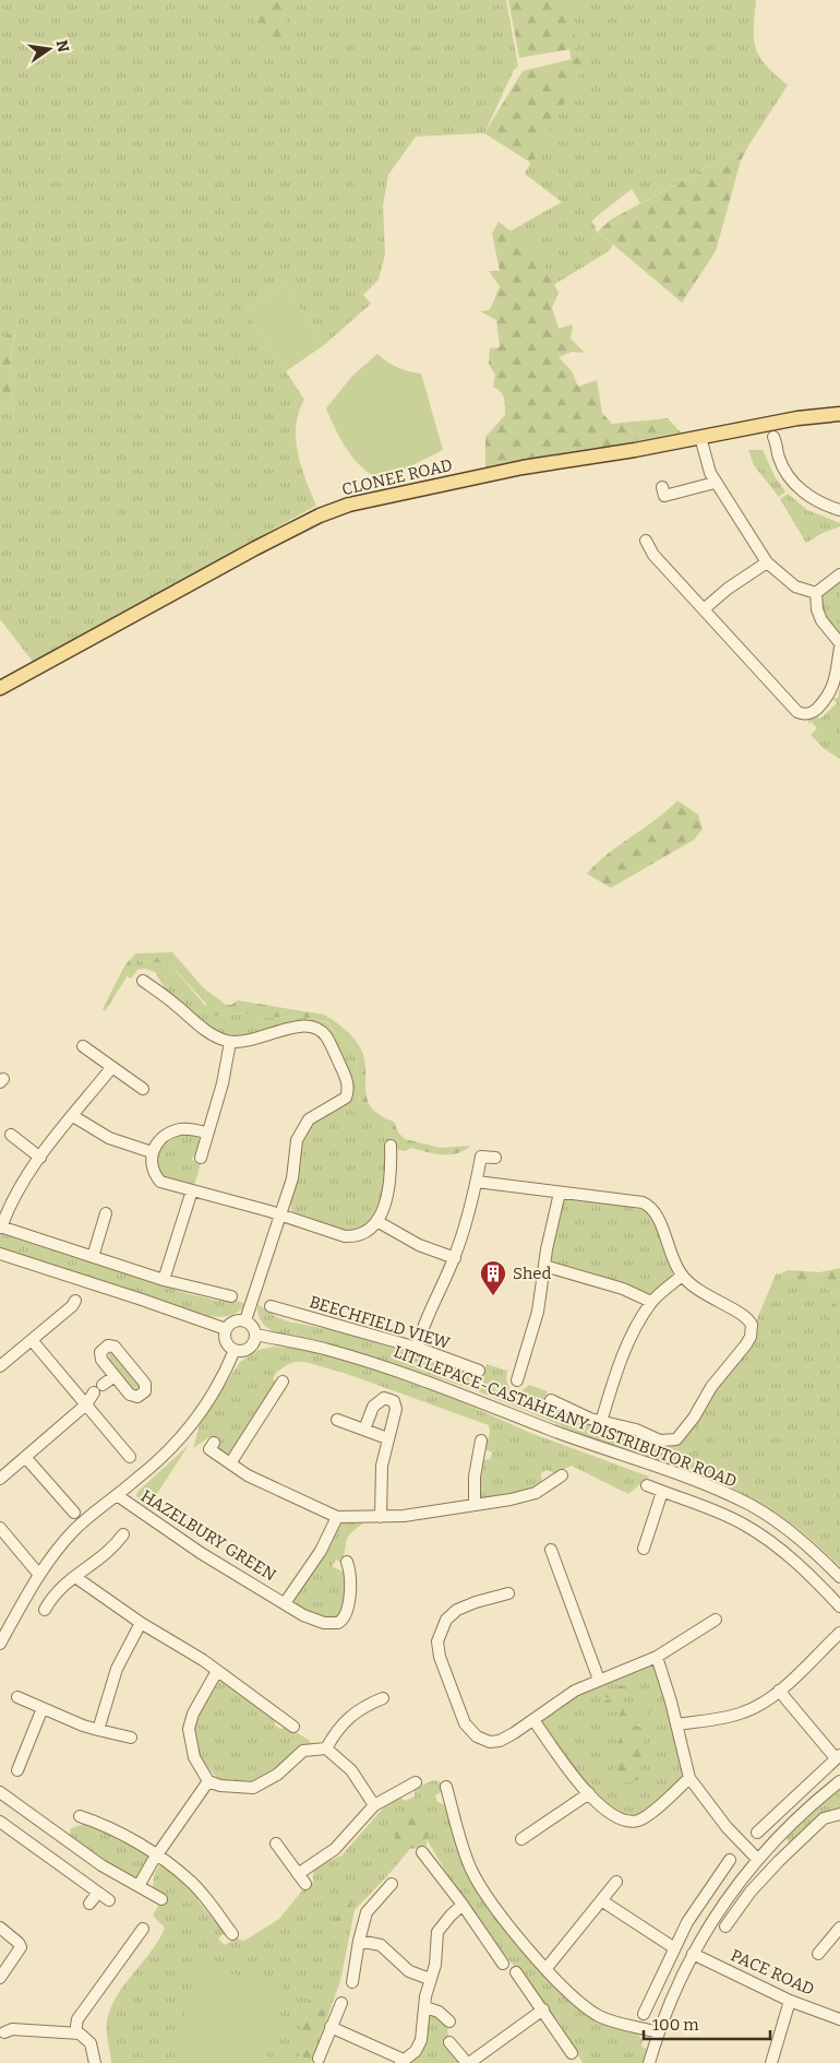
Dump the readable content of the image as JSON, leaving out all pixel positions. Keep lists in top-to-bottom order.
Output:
{
  "streets": {
    "main road": ["CLONEE ROAD"],
    "street": [
      "BEECHFIELD VIEW",
      "LITTLEPACE-CASTAHEANY DISTRIBUTOR ROAD",
      "HAZELBURY GREEN",
      "PACE ROAD"
    ]
  },
  "places": {
    "building": ["Shed"]
  },
  "scale_bar": "100 m",
  "north": "right"
}
